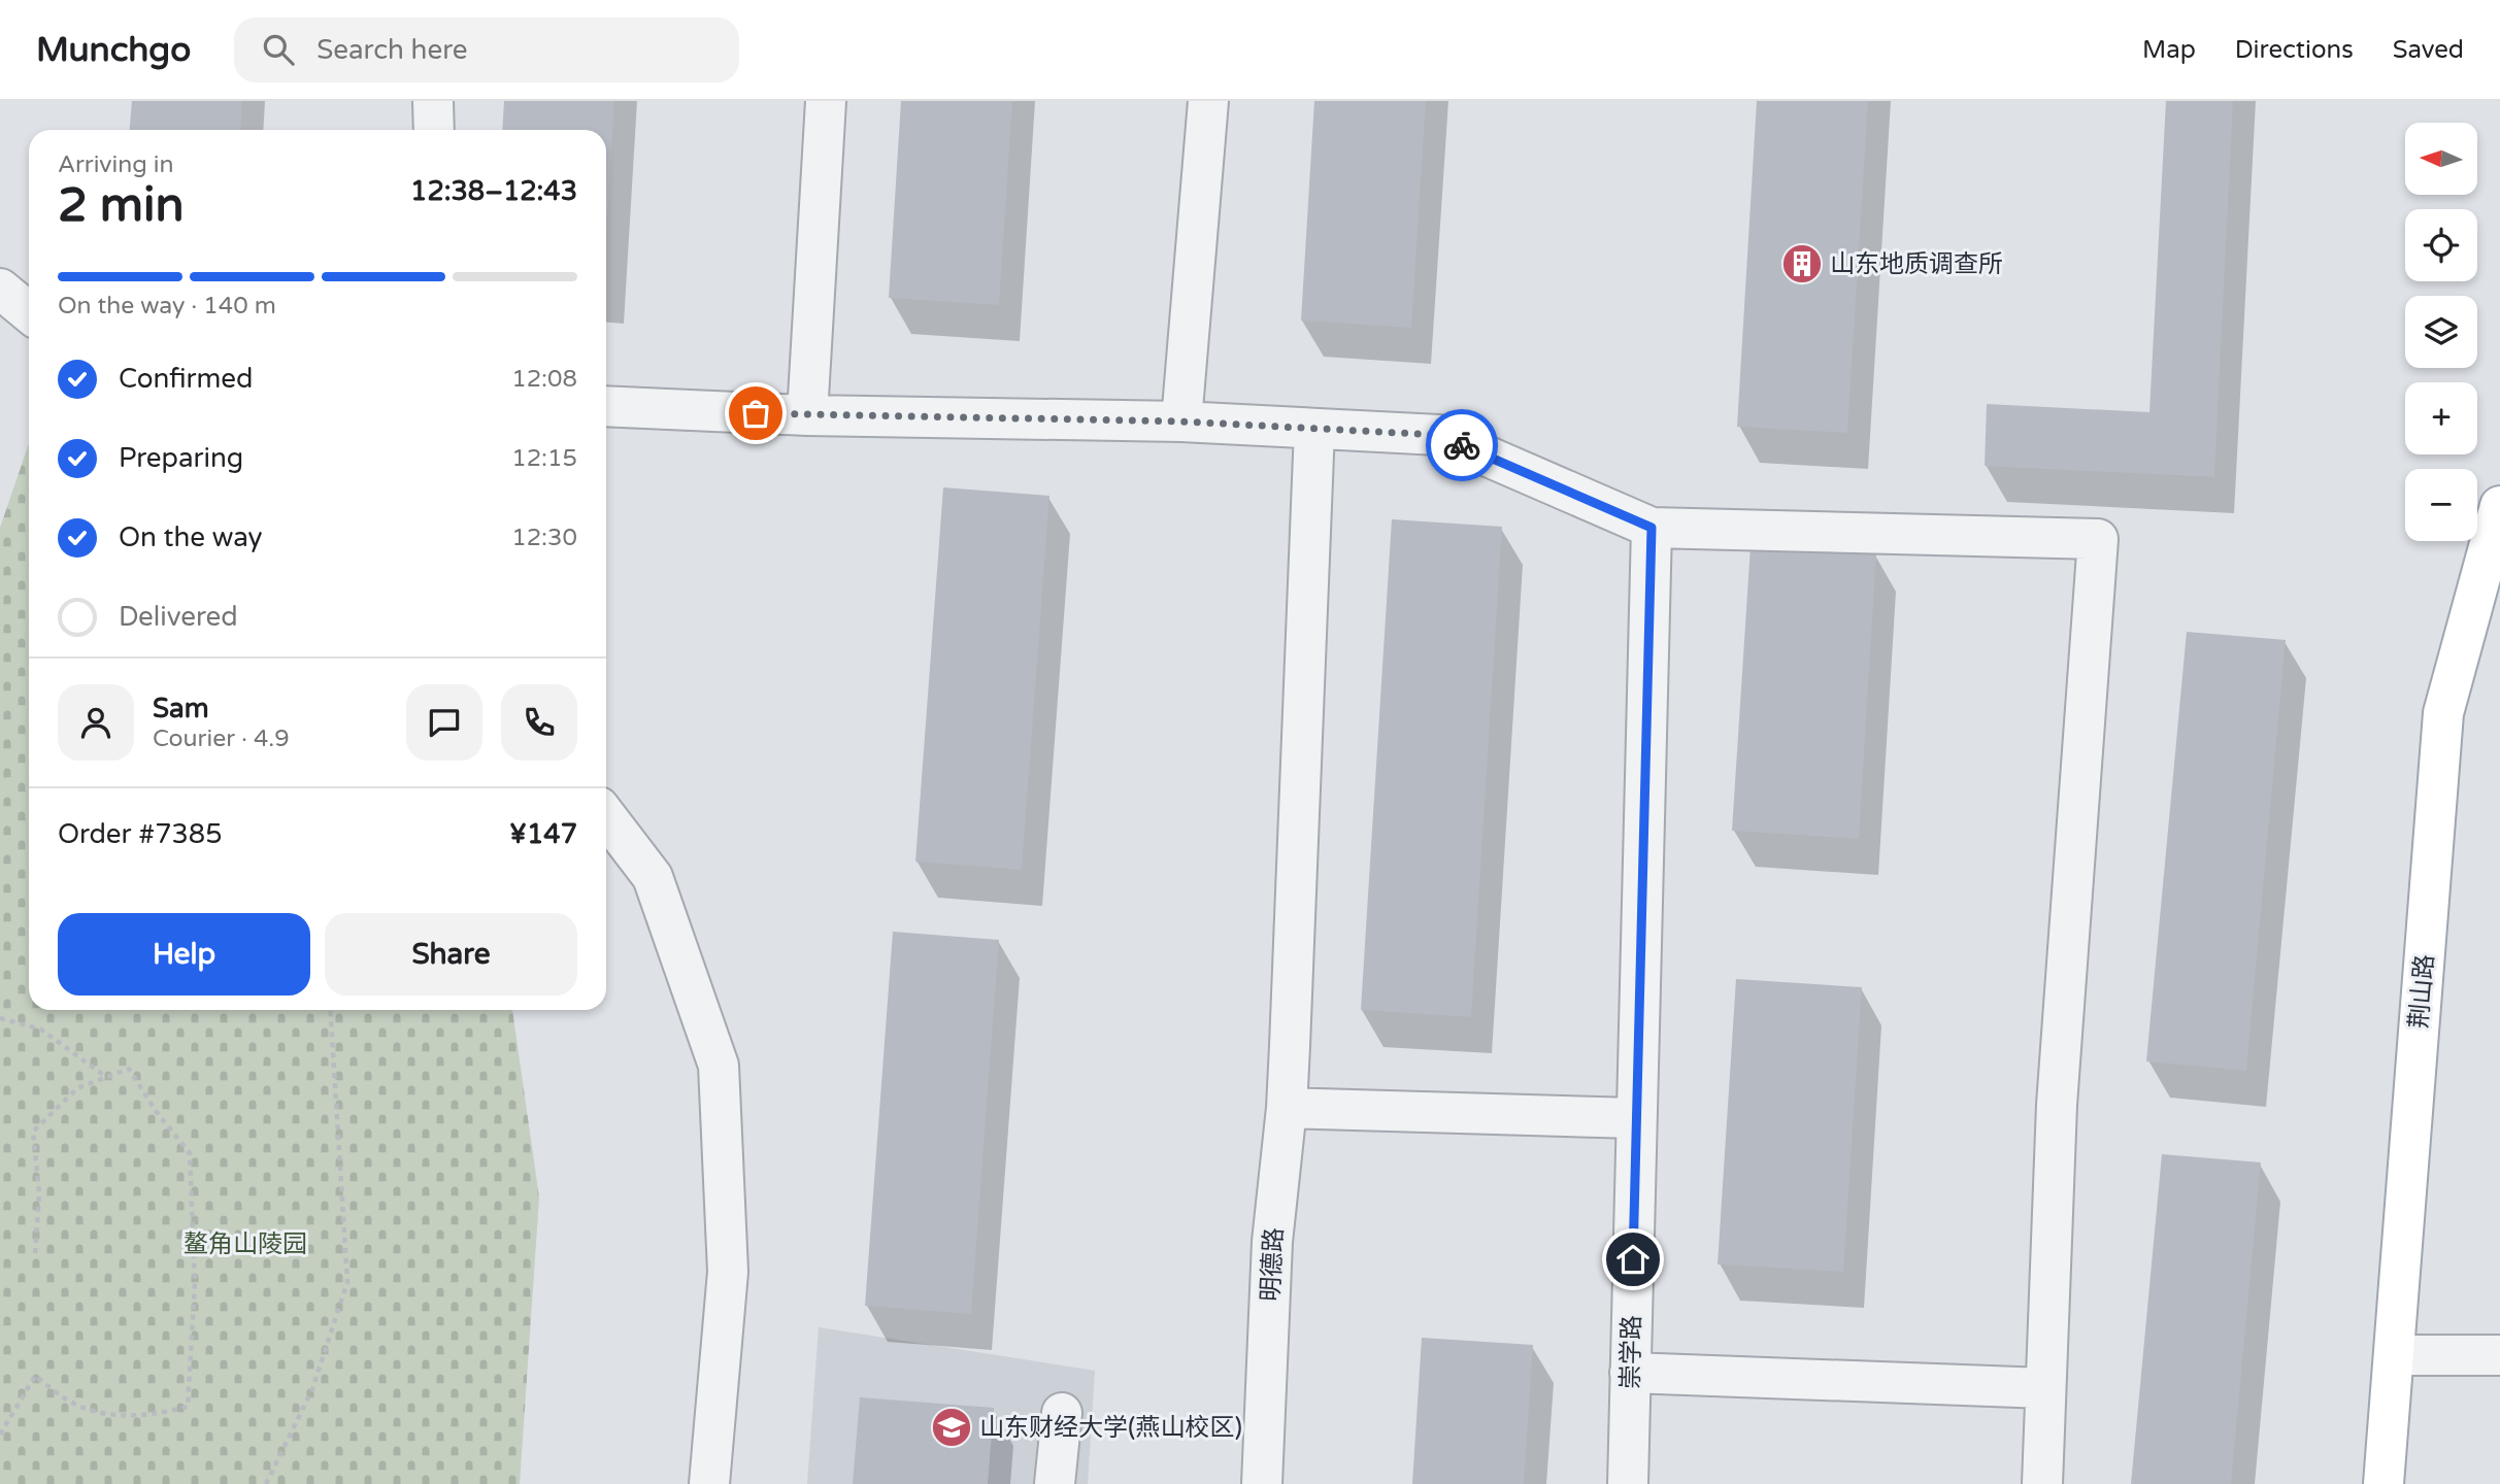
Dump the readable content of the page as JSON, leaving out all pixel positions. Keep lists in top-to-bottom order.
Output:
{
  "streets": {
    "main road": ["荆山路"],
    "street": ["明德路", "崇学路"]
  },
  "parks": ["鳌角山陵园"],
  "places": {
    "building": ["山东地质调查所"],
    "school or university": ["山东财经大学(燕山校区)"]
  },
  "north": "left",
  "page": {
    "header": "Munchgo",
    "search": "Search here",
    "nav": ["Map", "Directions", "Saved"],
    "map_buttons": ["+", "−"],
    "heading": ["2 min", "Arriving in", "12:38–12:43"],
    "panel": [
      "Sam",
      "Courier · 4.9",
      "Order #7385",
      "¥147"
    ],
    "bar": "On the way · 140 m",
    "list": [
      ["Confirmed", "12:08"],
      ["Preparing", "12:15"],
      ["On the way", "12:30"],
      "Delivered"
    ],
    "buttons": ["Help", "Share"]
  }
}
